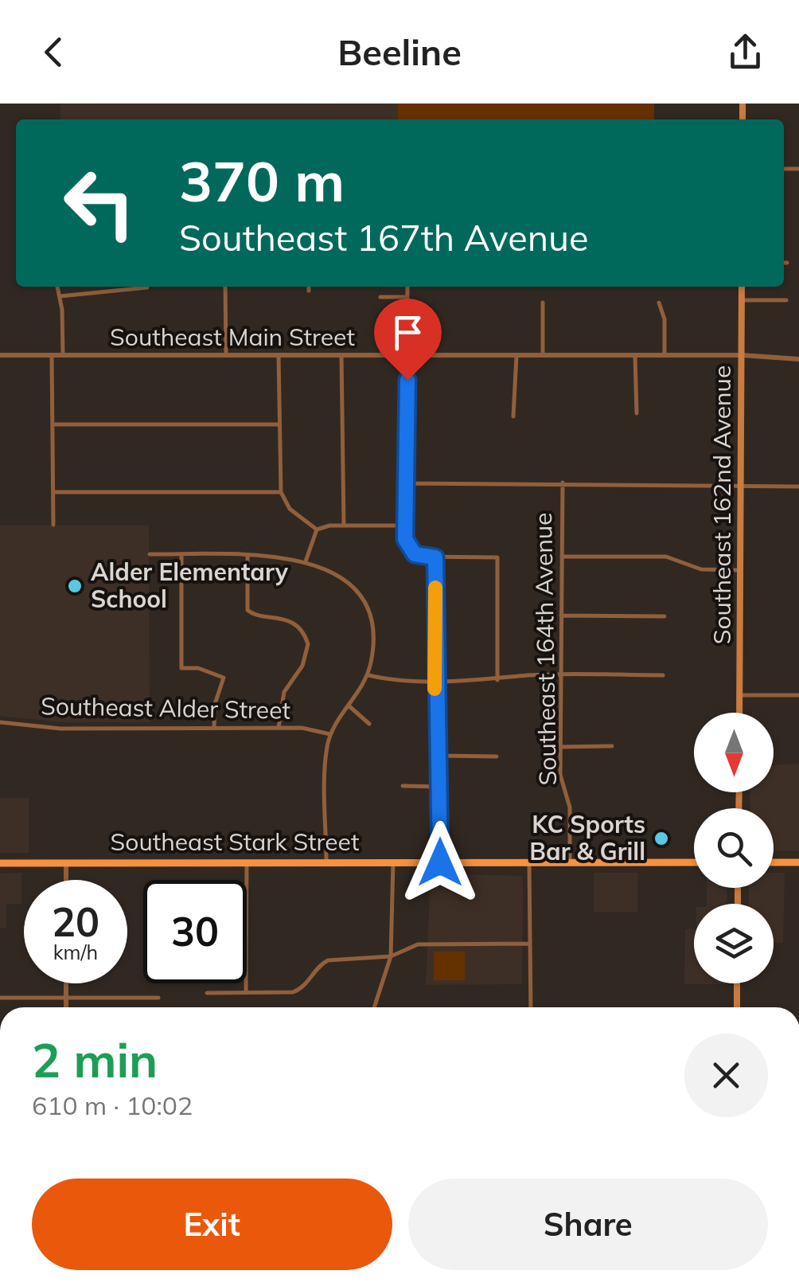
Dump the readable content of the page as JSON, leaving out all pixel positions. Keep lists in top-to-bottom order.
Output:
{
  "streets": {
    "main road": ["Southeast 162nd Avenue", "Southeast Stark Street"],
    "street": ["Southeast Main Street", "Southeast 164th Avenue", "Southeast Alder Street"]
  },
  "crossings": [
    ["Southeast Main Street", "Southeast 162nd Avenue"],
    ["Southeast 164th Avenue", "Southeast Stark Street"]
  ],
  "places": ["Alder Elementary School", "KC Sports Bar & Grill"],
  "north": "bottom",
  "page": {
    "header": "Beeline",
    "turn": ["370 m", "Southeast 167th Avenue"],
    "speed": "20 km/h",
    "limit": "30",
    "heading": ["2 min", "610 m · 10:02"],
    "buttons": ["Exit", "Share"]
  }
}
